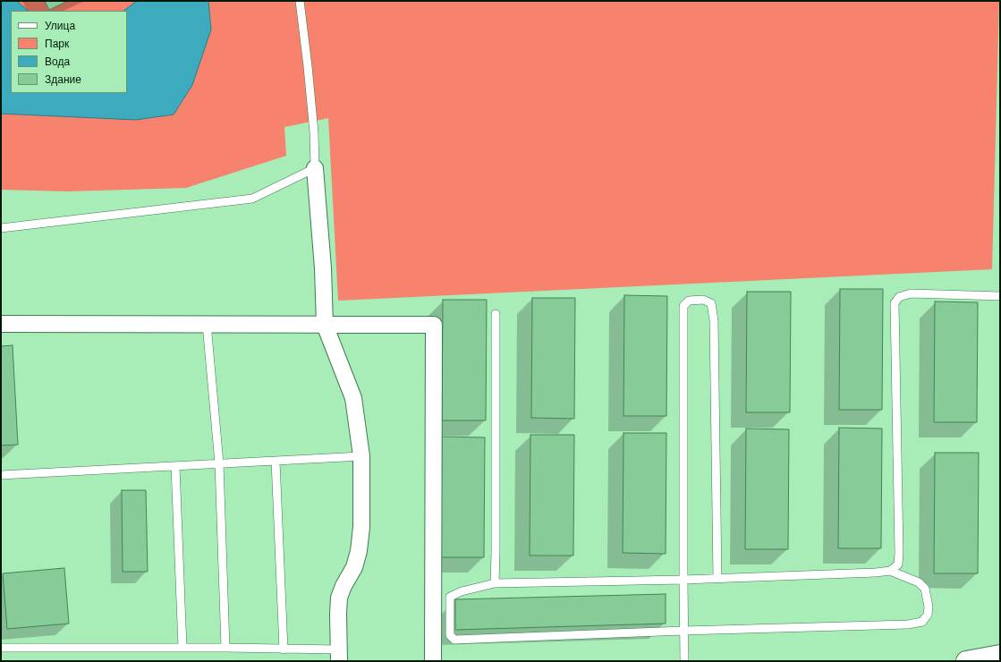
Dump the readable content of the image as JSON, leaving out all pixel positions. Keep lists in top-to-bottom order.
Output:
{
  "legend": [
    "Улица",
    "Парк",
    "Вода",
    "Здание"
  ]
}
